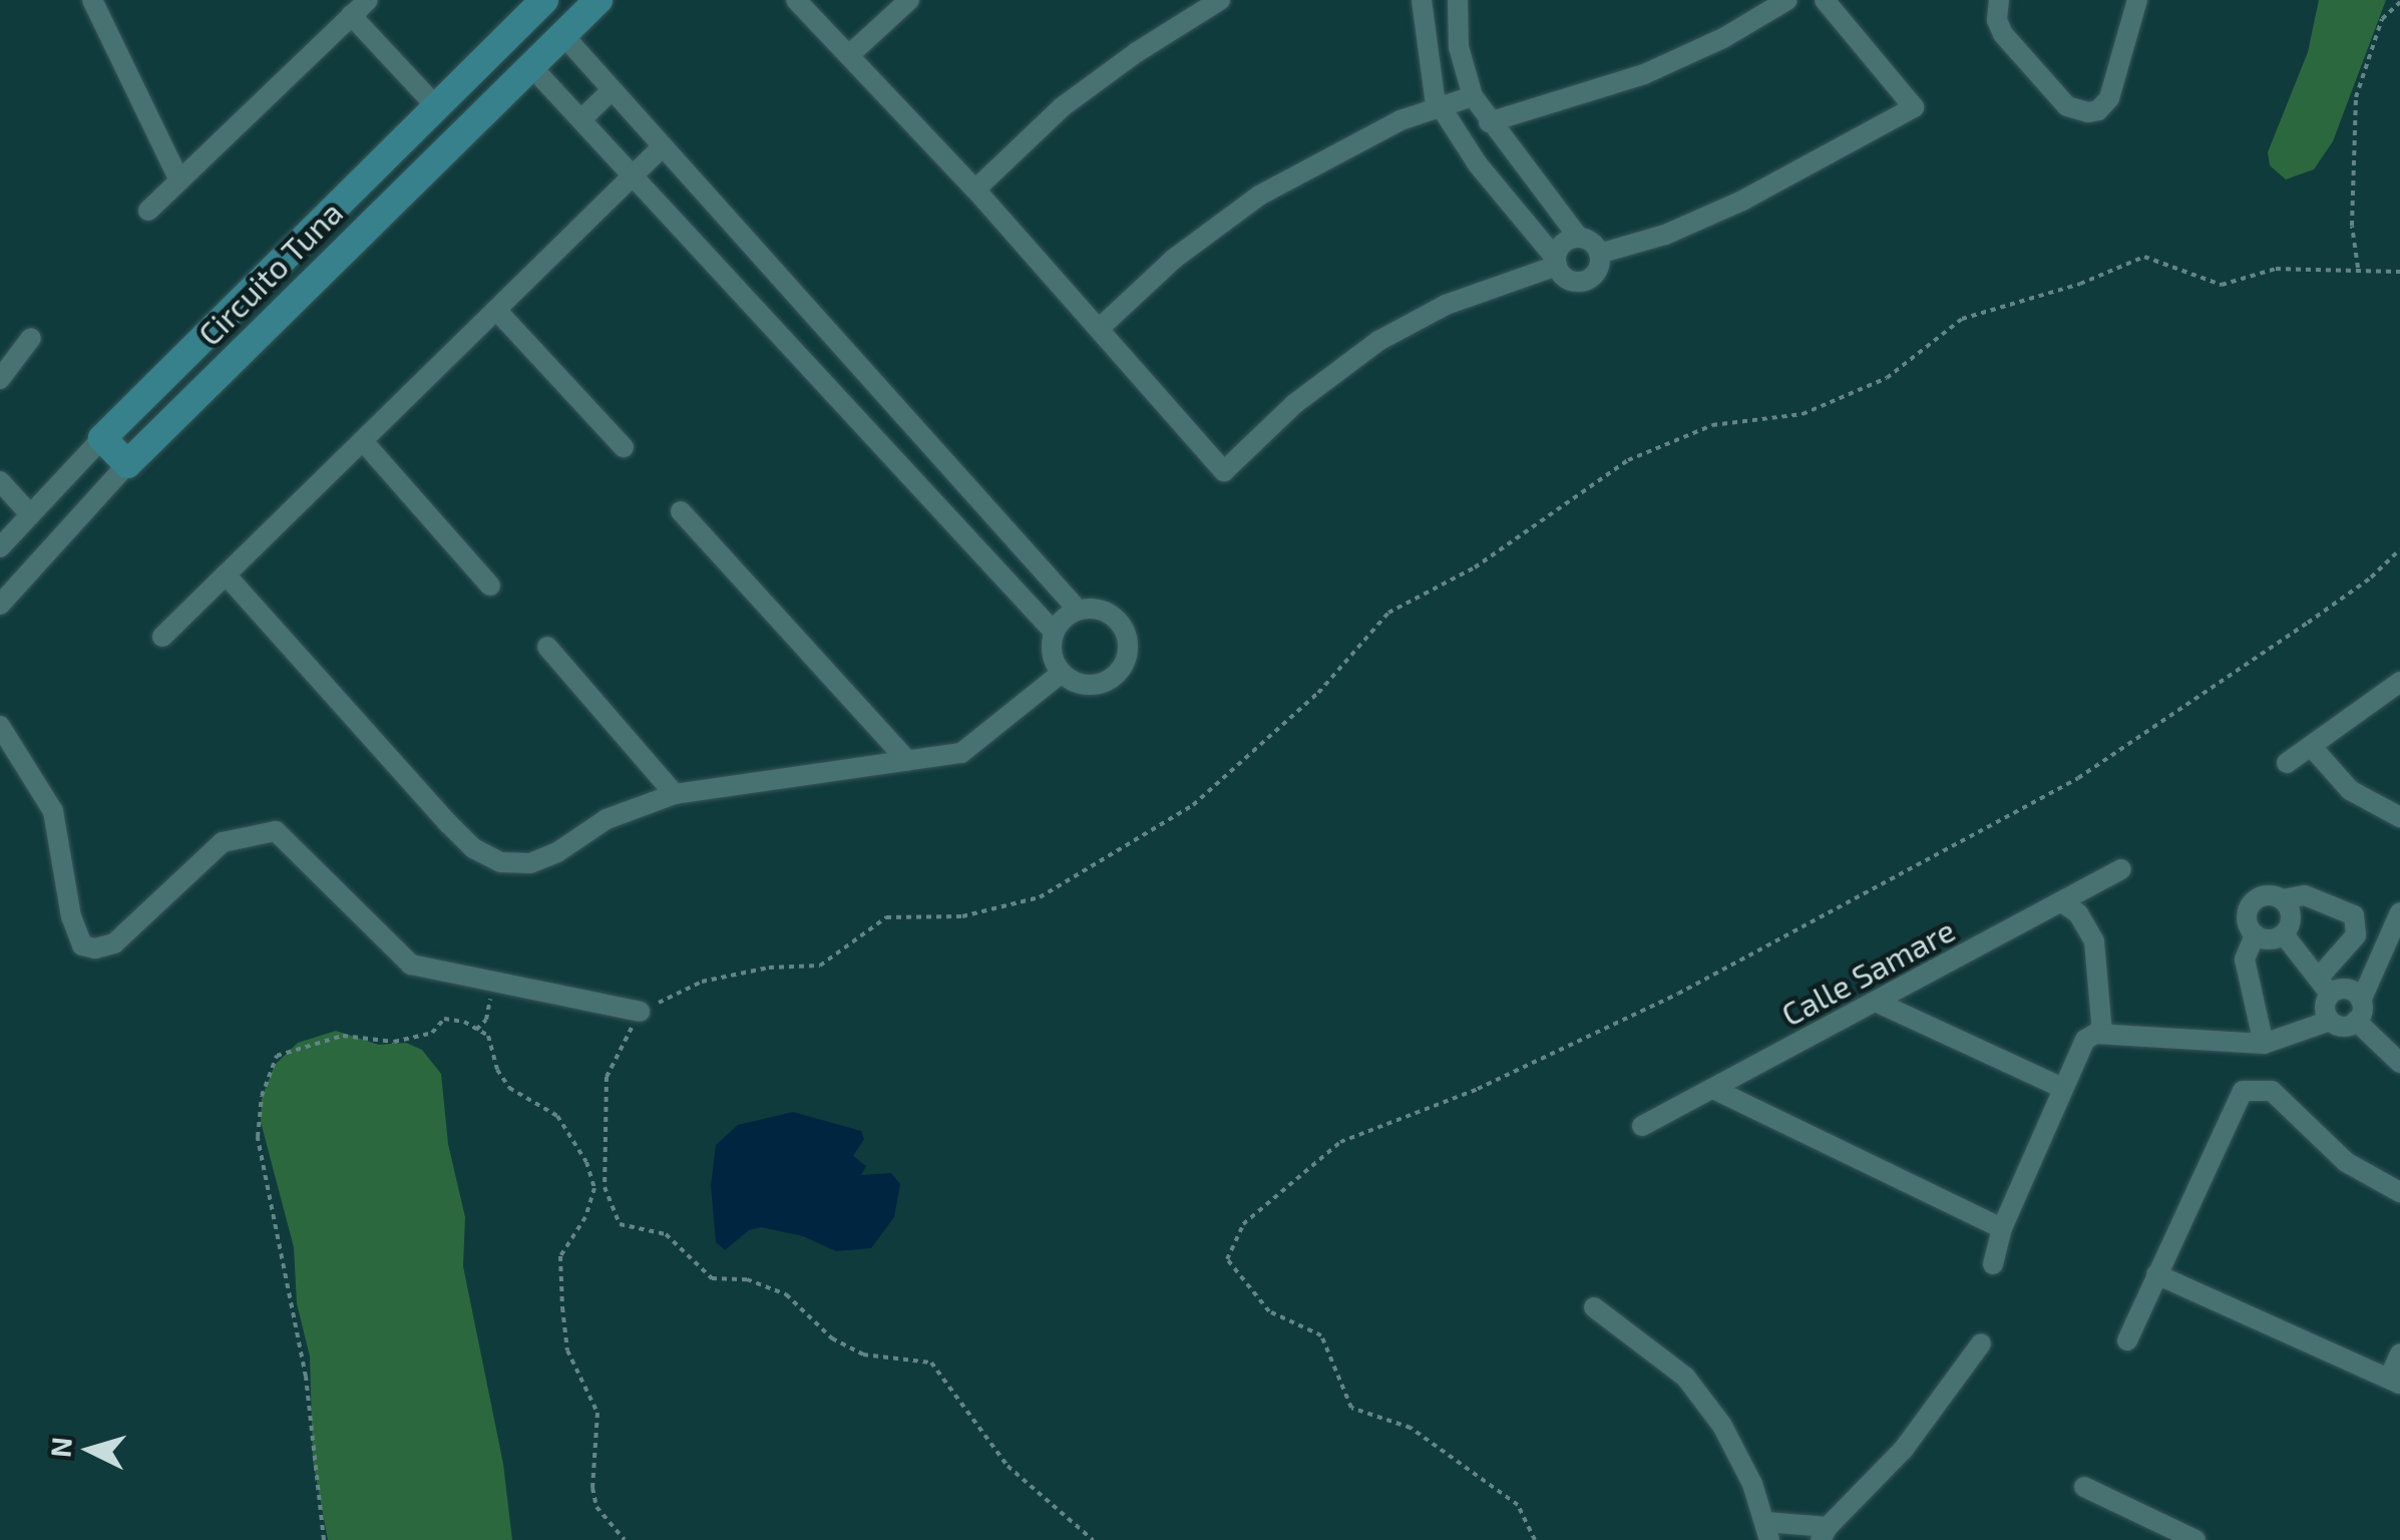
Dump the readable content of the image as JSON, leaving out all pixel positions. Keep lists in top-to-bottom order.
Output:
{
  "streets": {
    "street": ["Circuito Tuna", "Calle Samare"]
  },
  "north": "left"
}
